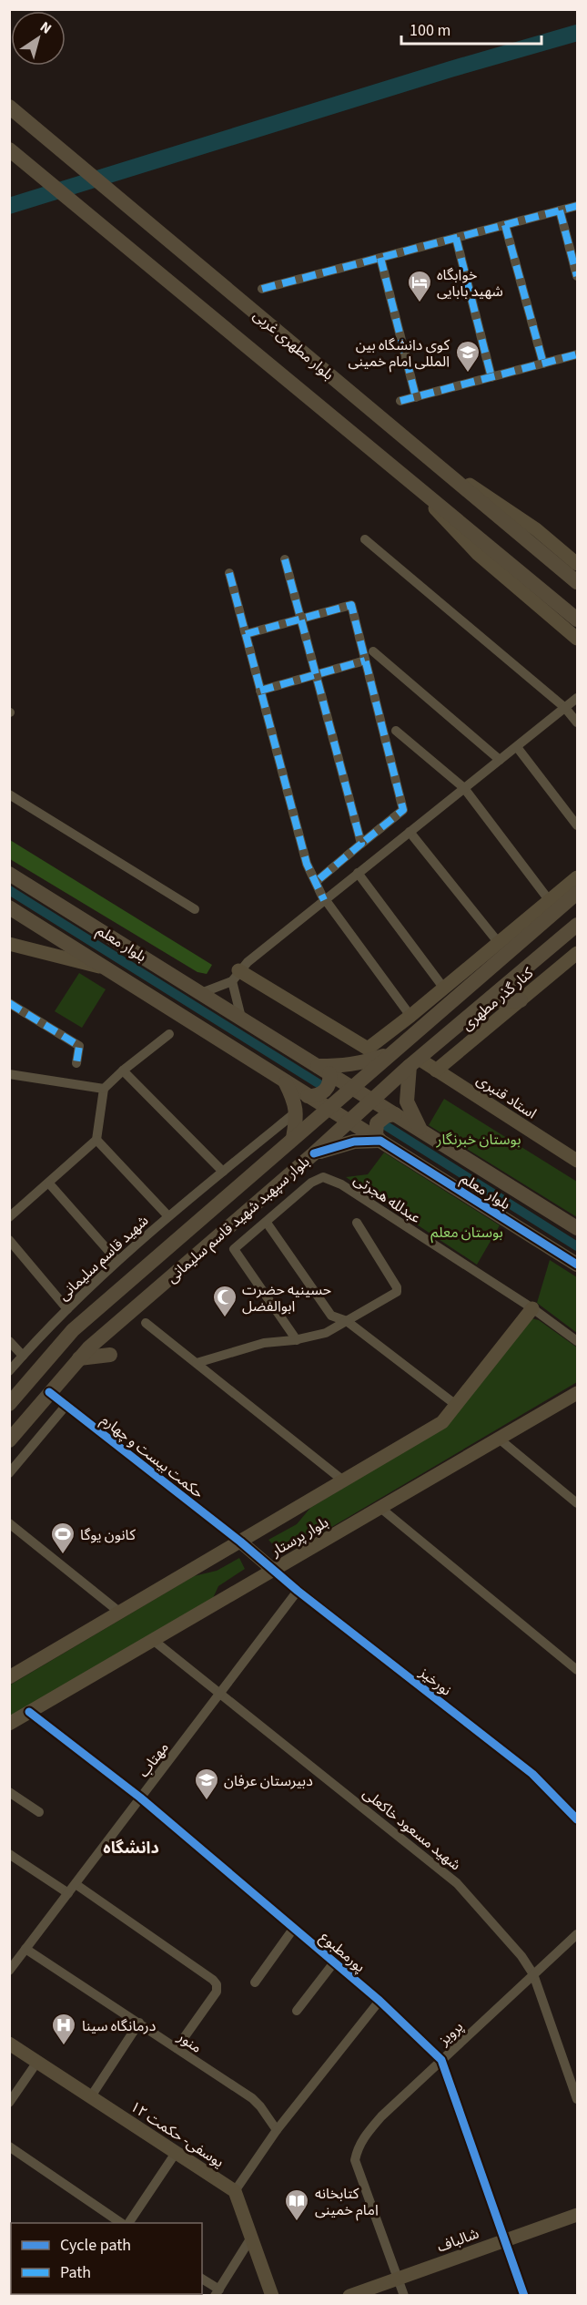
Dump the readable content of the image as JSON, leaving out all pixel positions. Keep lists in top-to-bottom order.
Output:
{
  "streets": {
    "main road": ["بلوار مطهری غربی", "بلوار معلم", "بلوار سپهبد شهید قاسم سلیمانی"],
    "street": [
      "کنار گذر مطهری",
      "استاد قنبری",
      "عبدلله هجرتی",
      "شهید قاسم سلیمانی",
      "حکمت بیست و چهارم",
      "بلوار پرستار",
      "نورخیز",
      "مهتاب",
      "شهید مسعود خاکعلی",
      "پورمطبوع",
      "پرویز",
      "منور",
      "یوسفی- حکمت ۱۲",
      "شالباف"
    ]
  },
  "crossings": [
    ["بلوار معلم", "بلوار سپهبد شهید قاسم سلیمانی"],
    ["کنار گذر مطهری", "استاد قنبری"],
    ["استاد قنبری", "بلوار سپهبد شهید قاسم سلیمانی"],
    ["عبدلله هجرتی", "بلوار پرستار"],
    ["بلوار سپهبد شهید قاسم سلیمانی", "حکمت بیست و چهارم"],
    ["حکمت بیست و چهارم", "بلوار پرستار"],
    ["بلوار پرستار", "نورخیز"],
    ["بلوار پرستار", "شهید مسعود خاکعلی"],
    ["بلوار پرستار", "پورمطبوع"],
    ["نورخیز", "مهتاب"],
    ["مهتاب", "شهید مسعود خاکعلی"],
    ["مهتاب", "پورمطبوع"],
    ["مهتاب", "منور"],
    ["شهید مسعود خاکعلی", "پرویز"],
    ["پورمطبوع", "پرویز"],
    ["پورمطبوع", "شالباف"],
    ["پرویز", "شالباف"]
  ],
  "districts": ["دانشگاه"],
  "parks": ["بوستان خبرنگار", "بوستان معلم"],
  "places": {
    "hotel": ["خوابگاه شهید بابایی"],
    "school or university": ["کوی دانشگاه بین المللی امام خمینی", "دبیرستان عرفان"],
    "mosque": ["حسینیه حضرت ابوالفضل"],
    "sports": ["کانون یوگا"],
    "hospital": ["درمانگاه سینا"],
    "library": ["کتابخانه امام خمینی"]
  },
  "legend": ["Cycle path", "Path"],
  "scale_bar": "100 m",
  "north": "top right"
}
